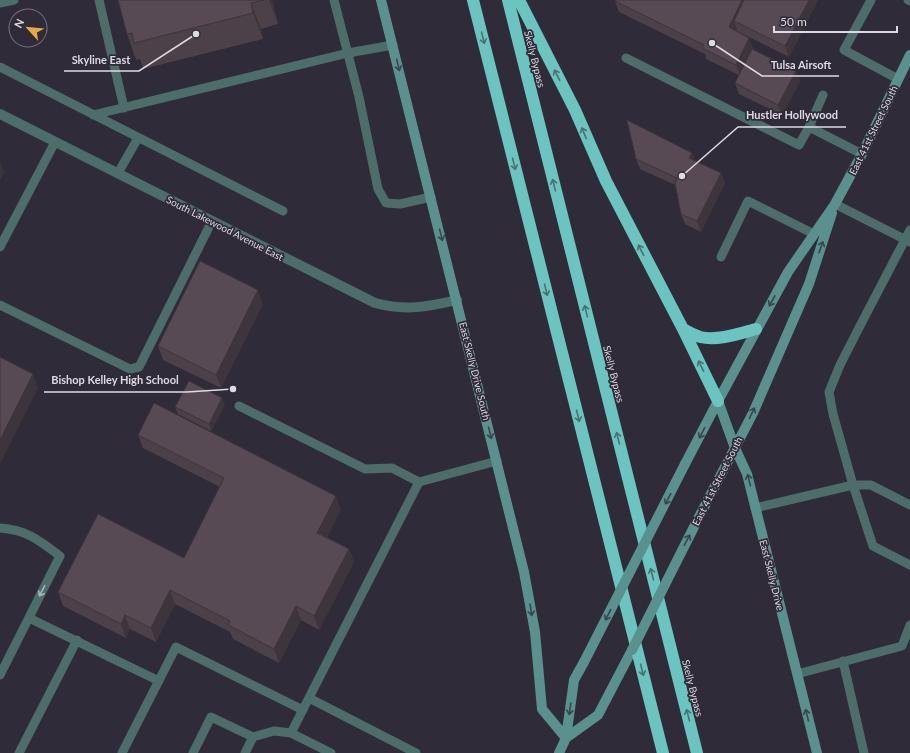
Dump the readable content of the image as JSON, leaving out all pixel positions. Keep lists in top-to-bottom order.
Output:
{
  "streets": {
    "highway": ["Skelly Bypass"],
    "main road": ["East 41st Street South", "East Skelly Drive South", "East Skelly Drive"],
    "street": ["South Lakewood Avenue East"]
  },
  "crossings": [
    ["East 41st Street South", "East Skelly Drive South"],
    ["East 41st Street South", "East Skelly Drive"],
    ["South Lakewood Avenue East", "East Skelly Drive South"]
  ],
  "one_way": ["East Skelly Drive South", "East Skelly Drive"],
  "places": [
    "Skyline East",
    "Tulsa Airsoft",
    "Hustler Hollywood",
    "Bishop Kelley High School"
  ],
  "scale_bar": "50 m",
  "north": "top left"
}
